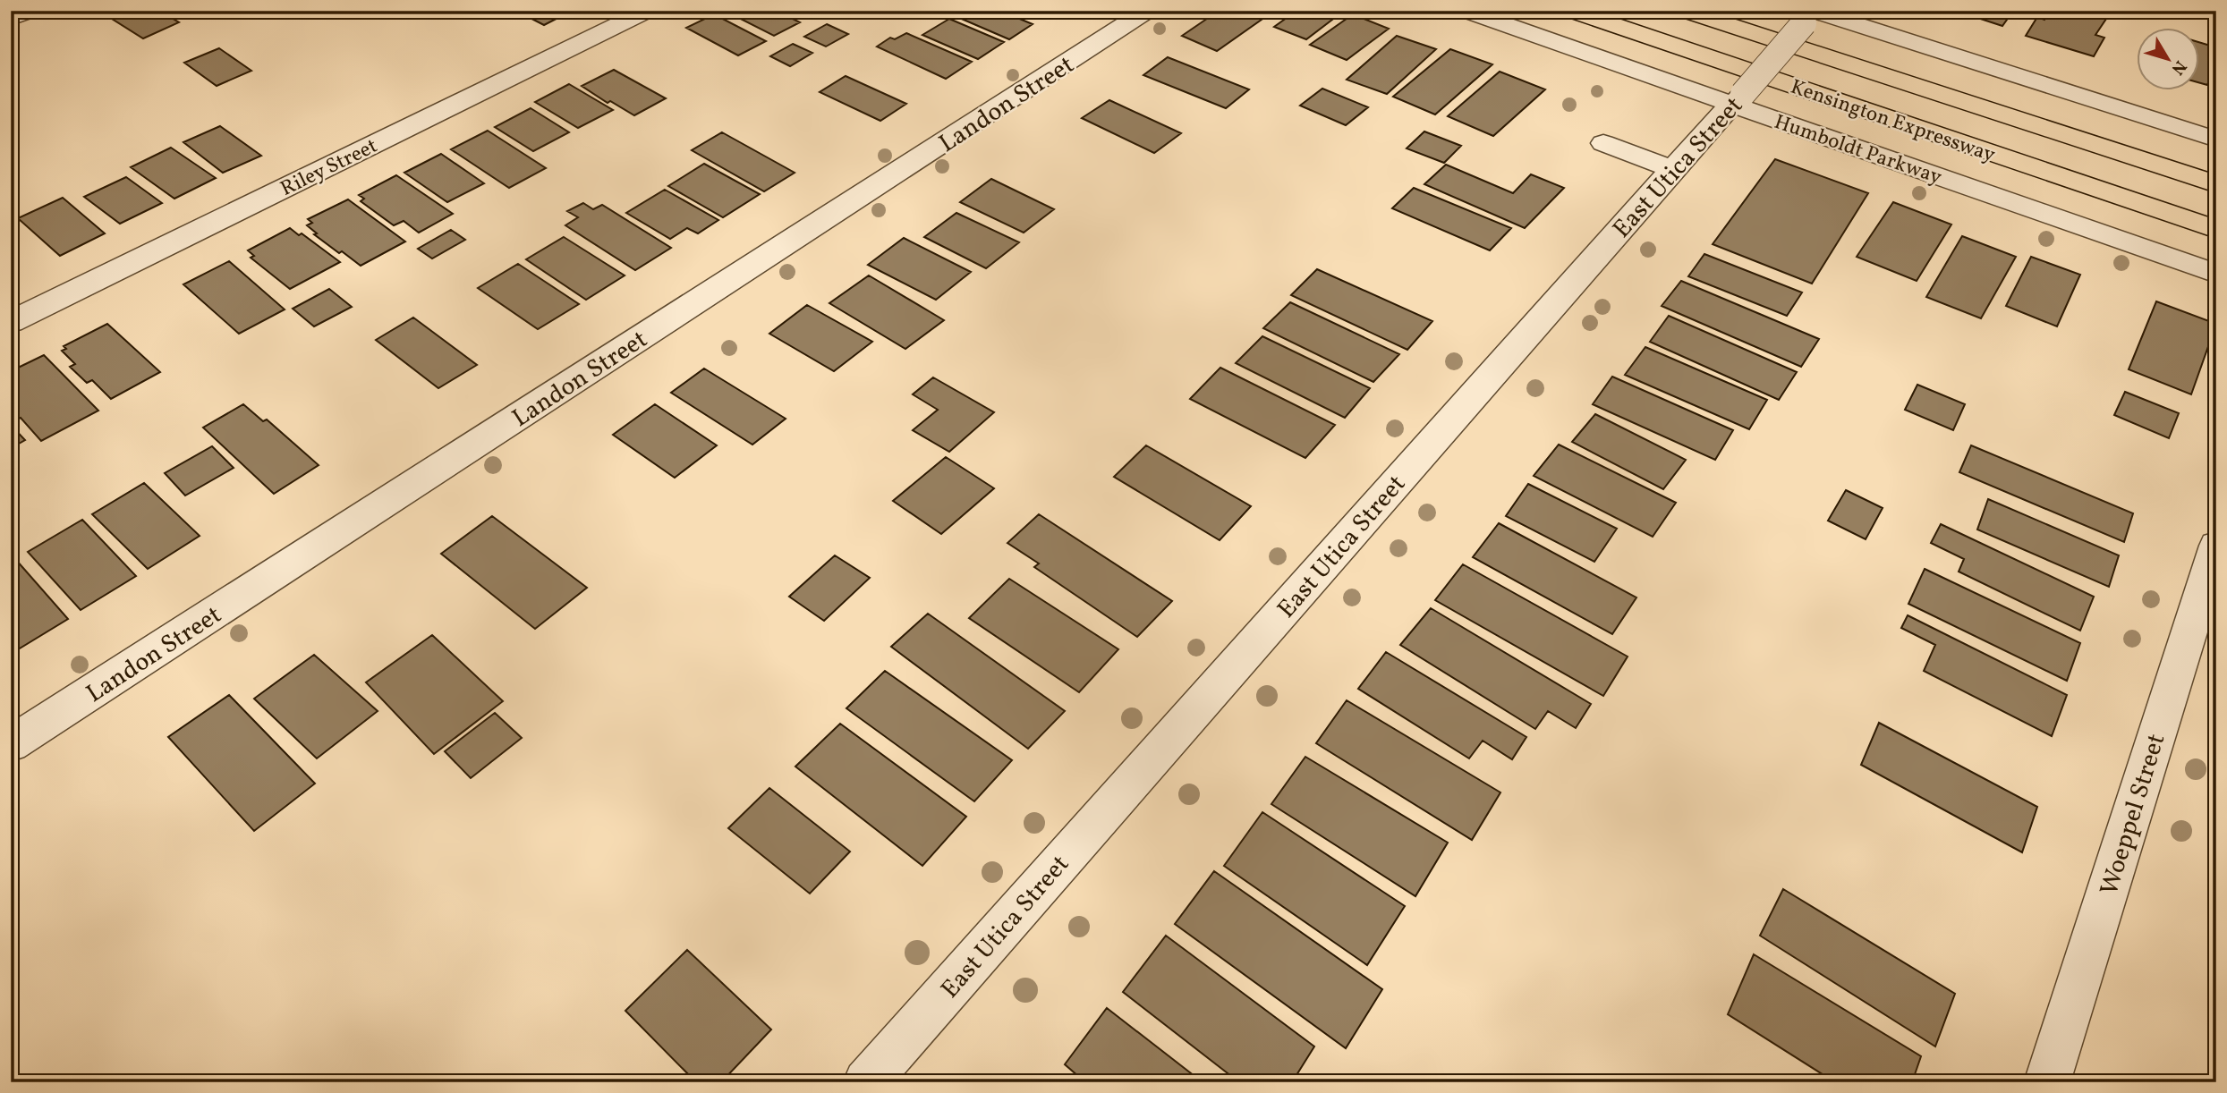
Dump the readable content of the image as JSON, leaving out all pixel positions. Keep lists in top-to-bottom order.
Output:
{
  "streets": {
    "highway": ["Kensington Expressway"],
    "street": [
      "Landon Street",
      "Humboldt Parkway",
      "Riley Street",
      "East Utica Street",
      "Woeppel Street"
    ]
  },
  "crossings": [
    ["Humboldt Parkway", "East Utica Street"]
  ],
  "north": "bottom right"
}
